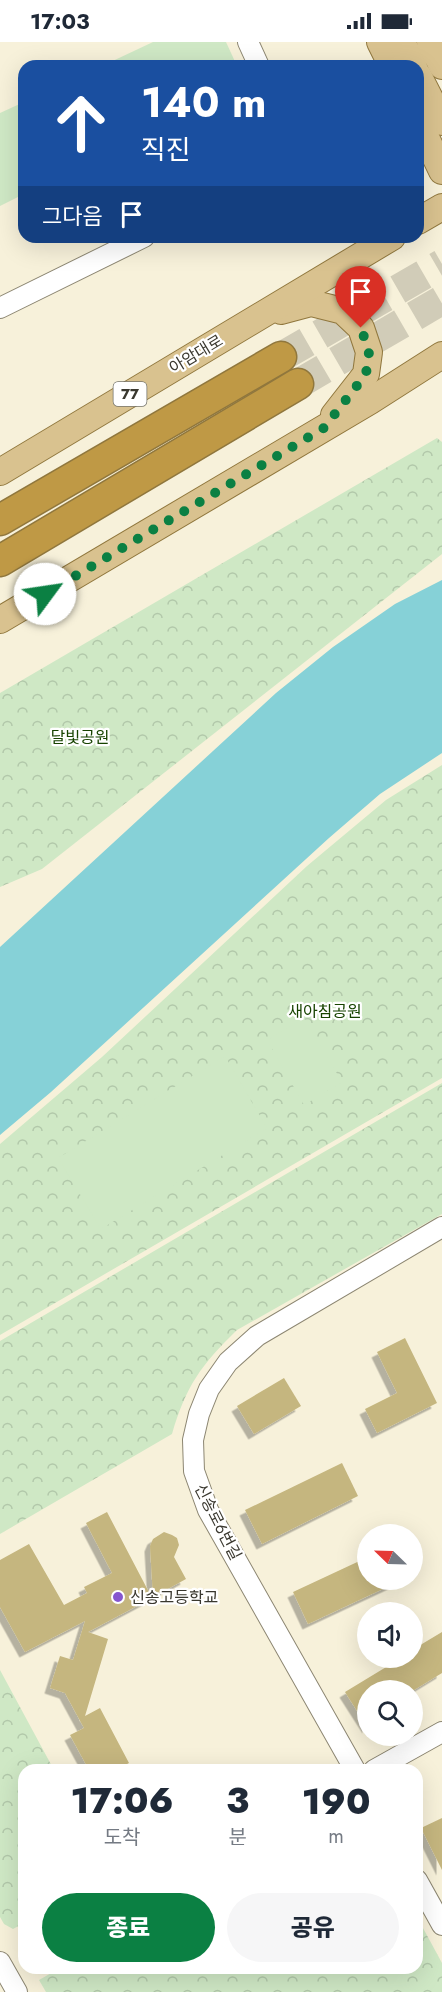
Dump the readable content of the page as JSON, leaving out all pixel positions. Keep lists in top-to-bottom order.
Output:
{
  "streets": {
    "main road": ["아암대로", "77"],
    "street": ["신송로6번길"]
  },
  "parks": ["달빛공원", "새아침공원"],
  "places": ["신송고등학교"],
  "north": "top left",
  "page": {
    "status": "17:03",
    "turn": ["140 m", "직진"],
    "then": "그다음",
    "eta": [
      "17:06",
      "도착",
      "3",
      "분",
      "190",
      "m"
    ],
    "buttons": ["종료", "공유"]
  }
}
